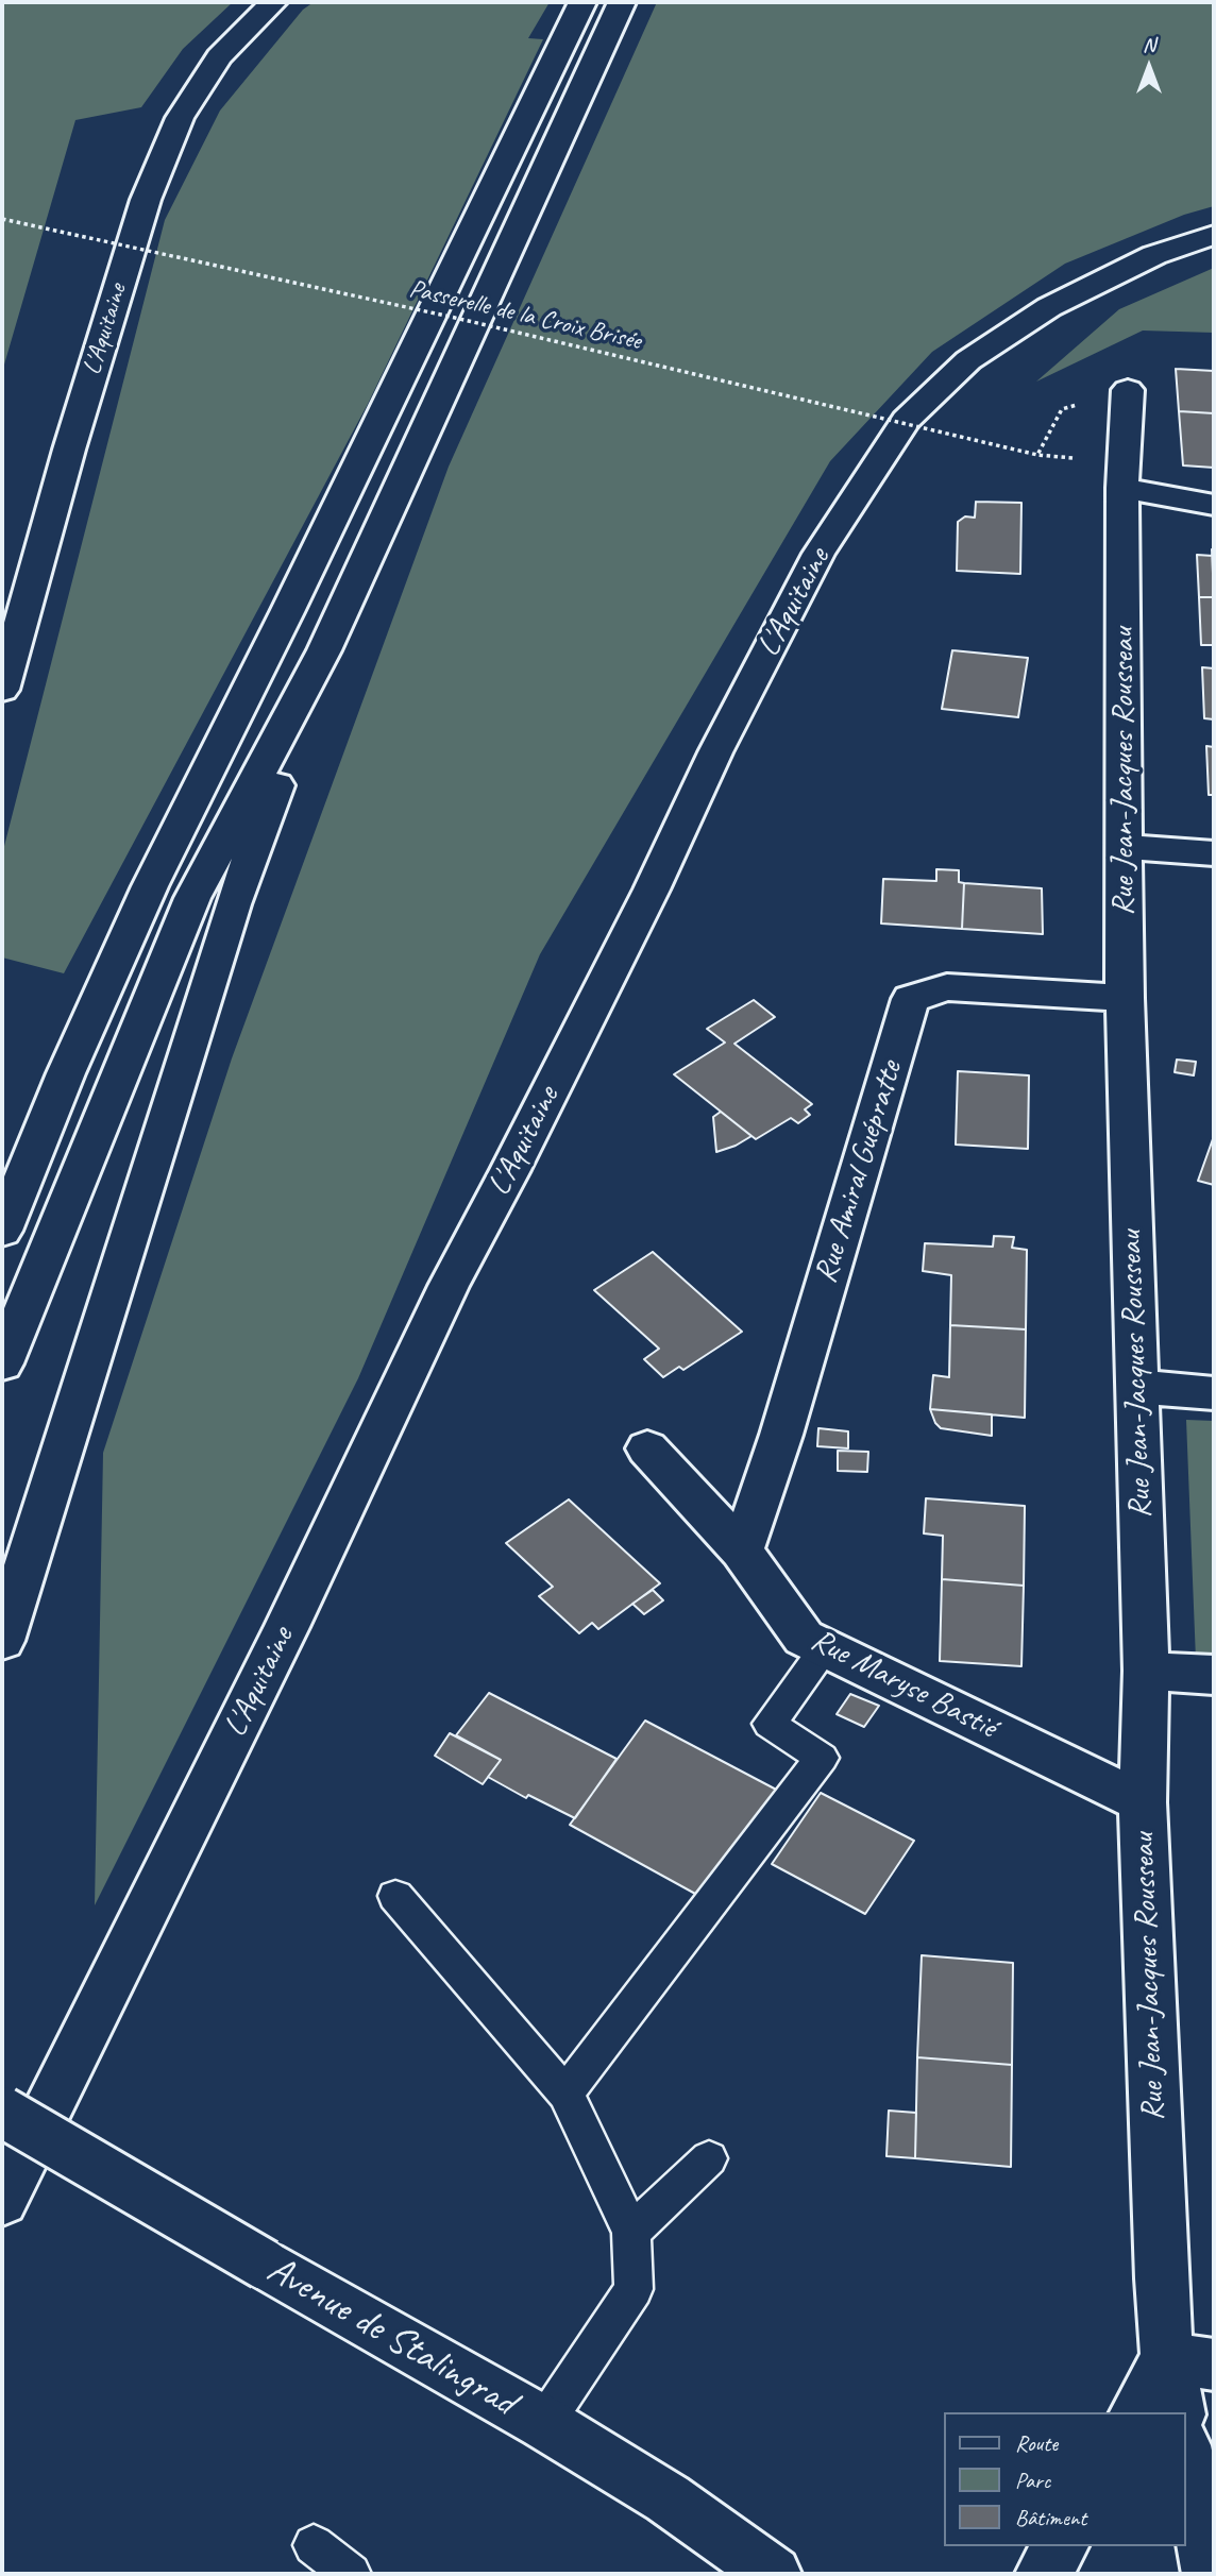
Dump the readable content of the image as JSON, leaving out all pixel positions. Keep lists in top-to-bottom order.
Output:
{
  "streets": {
    "main road": [
      "L'Aquitaine",
      "Rue Jean-Jacques Rousseau",
      "Rue Amiral Guépratte",
      "Rue Maryse Bastié",
      "Avenue de Stalingrad"
    ],
    "path": ["Passerelle de la Croix Brisée"]
  },
  "crossings": [
    ["Rue Jean-Jacques Rousseau", "Rue Amiral Guépratte"],
    ["Rue Jean-Jacques Rousseau", "Rue Maryse Bastié"],
    ["Rue Amiral Guépratte", "Rue Maryse Bastié"]
  ],
  "legend": ["Route", "Parc", "Bâtiment"],
  "north": "top"
}
